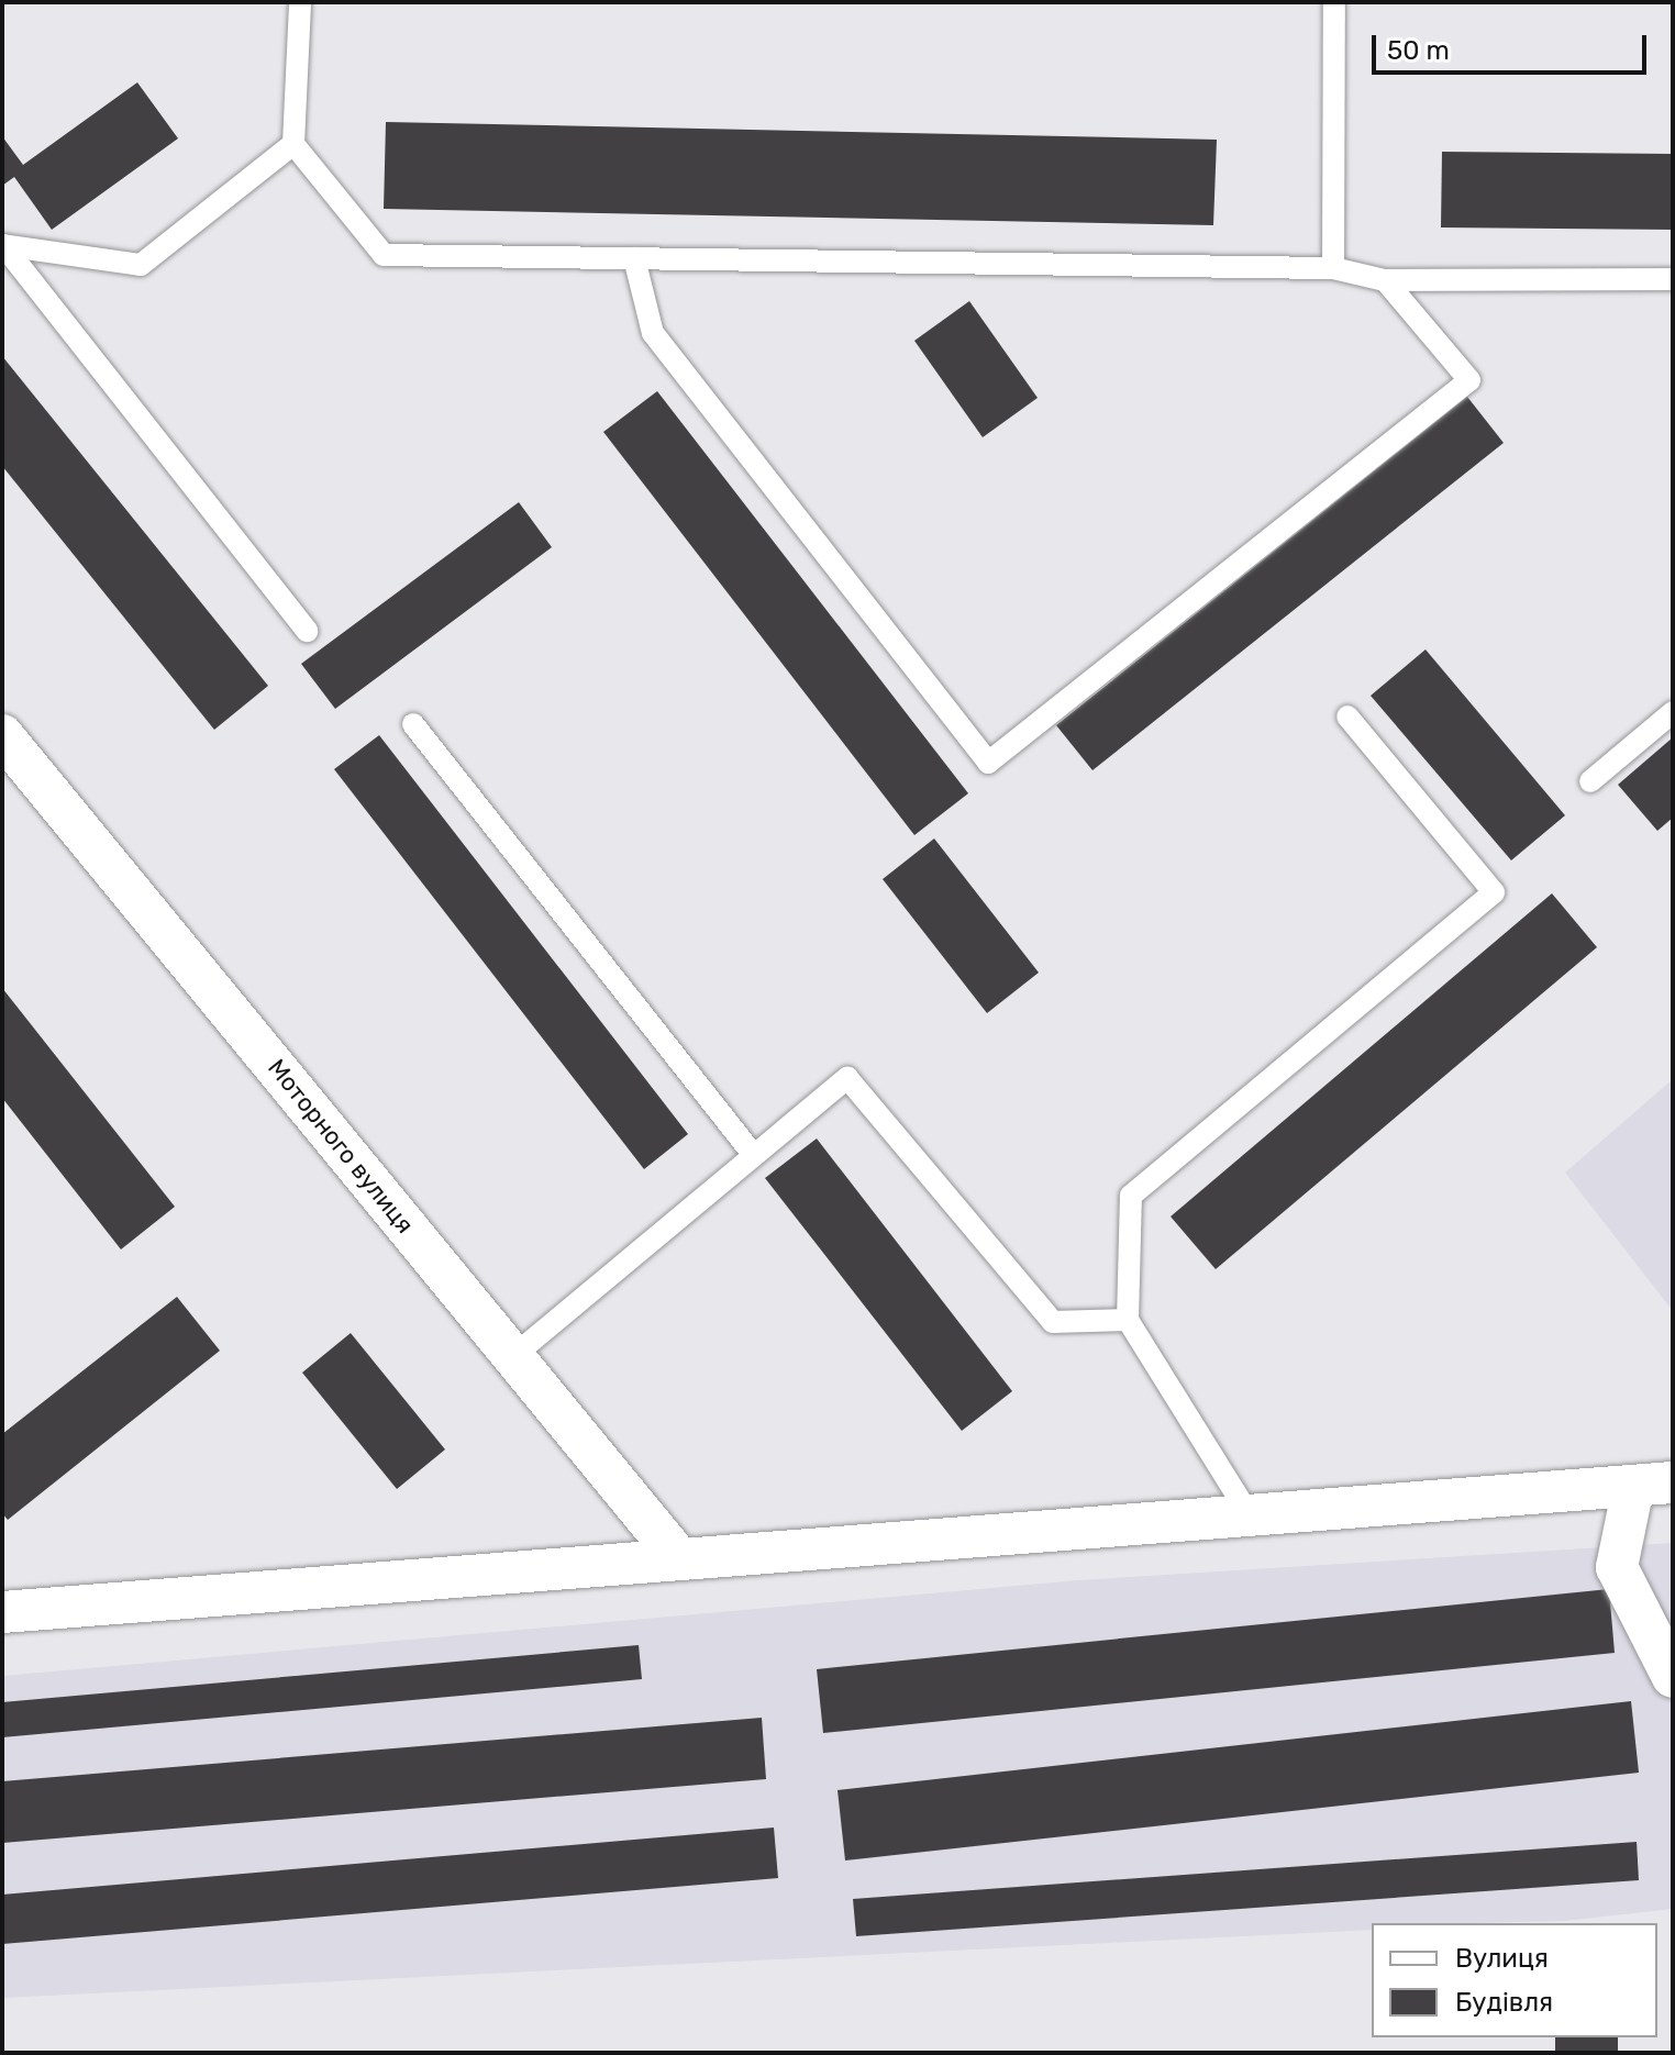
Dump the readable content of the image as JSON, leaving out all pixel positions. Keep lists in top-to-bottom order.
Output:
{
  "streets": {
    "street": ["Моторного вулиця"]
  },
  "legend": ["Вулиця", "Будівля"],
  "scale_bar": "50 m"
}
